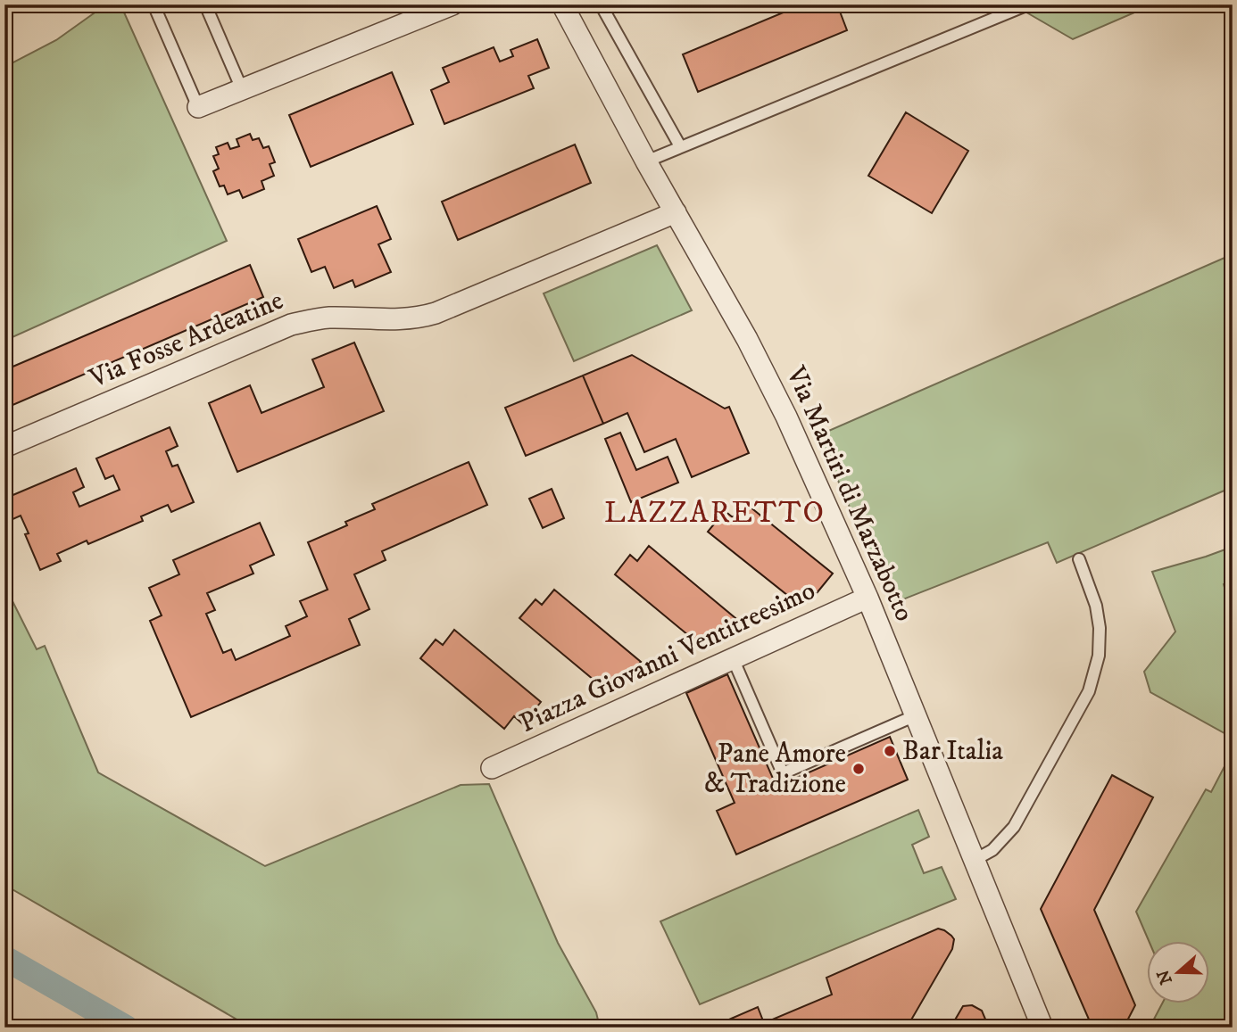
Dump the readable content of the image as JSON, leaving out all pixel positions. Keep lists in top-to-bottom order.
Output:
{
  "streets": {
    "street": ["Via Fosse Ardeatine", "Via Martiri di Marzabotto", "Piazza Giovanni Ventitreesimo"]
  },
  "crossings": [
    ["Via Fosse Ardeatine", "Via Martiri di Marzabotto"],
    ["Via Martiri di Marzabotto", "Piazza Giovanni Ventitreesimo"]
  ],
  "districts": ["LAZZARETTO"],
  "places": ["Bar Italia", "Pane Amore & Tradizione"],
  "north": "left"
}
